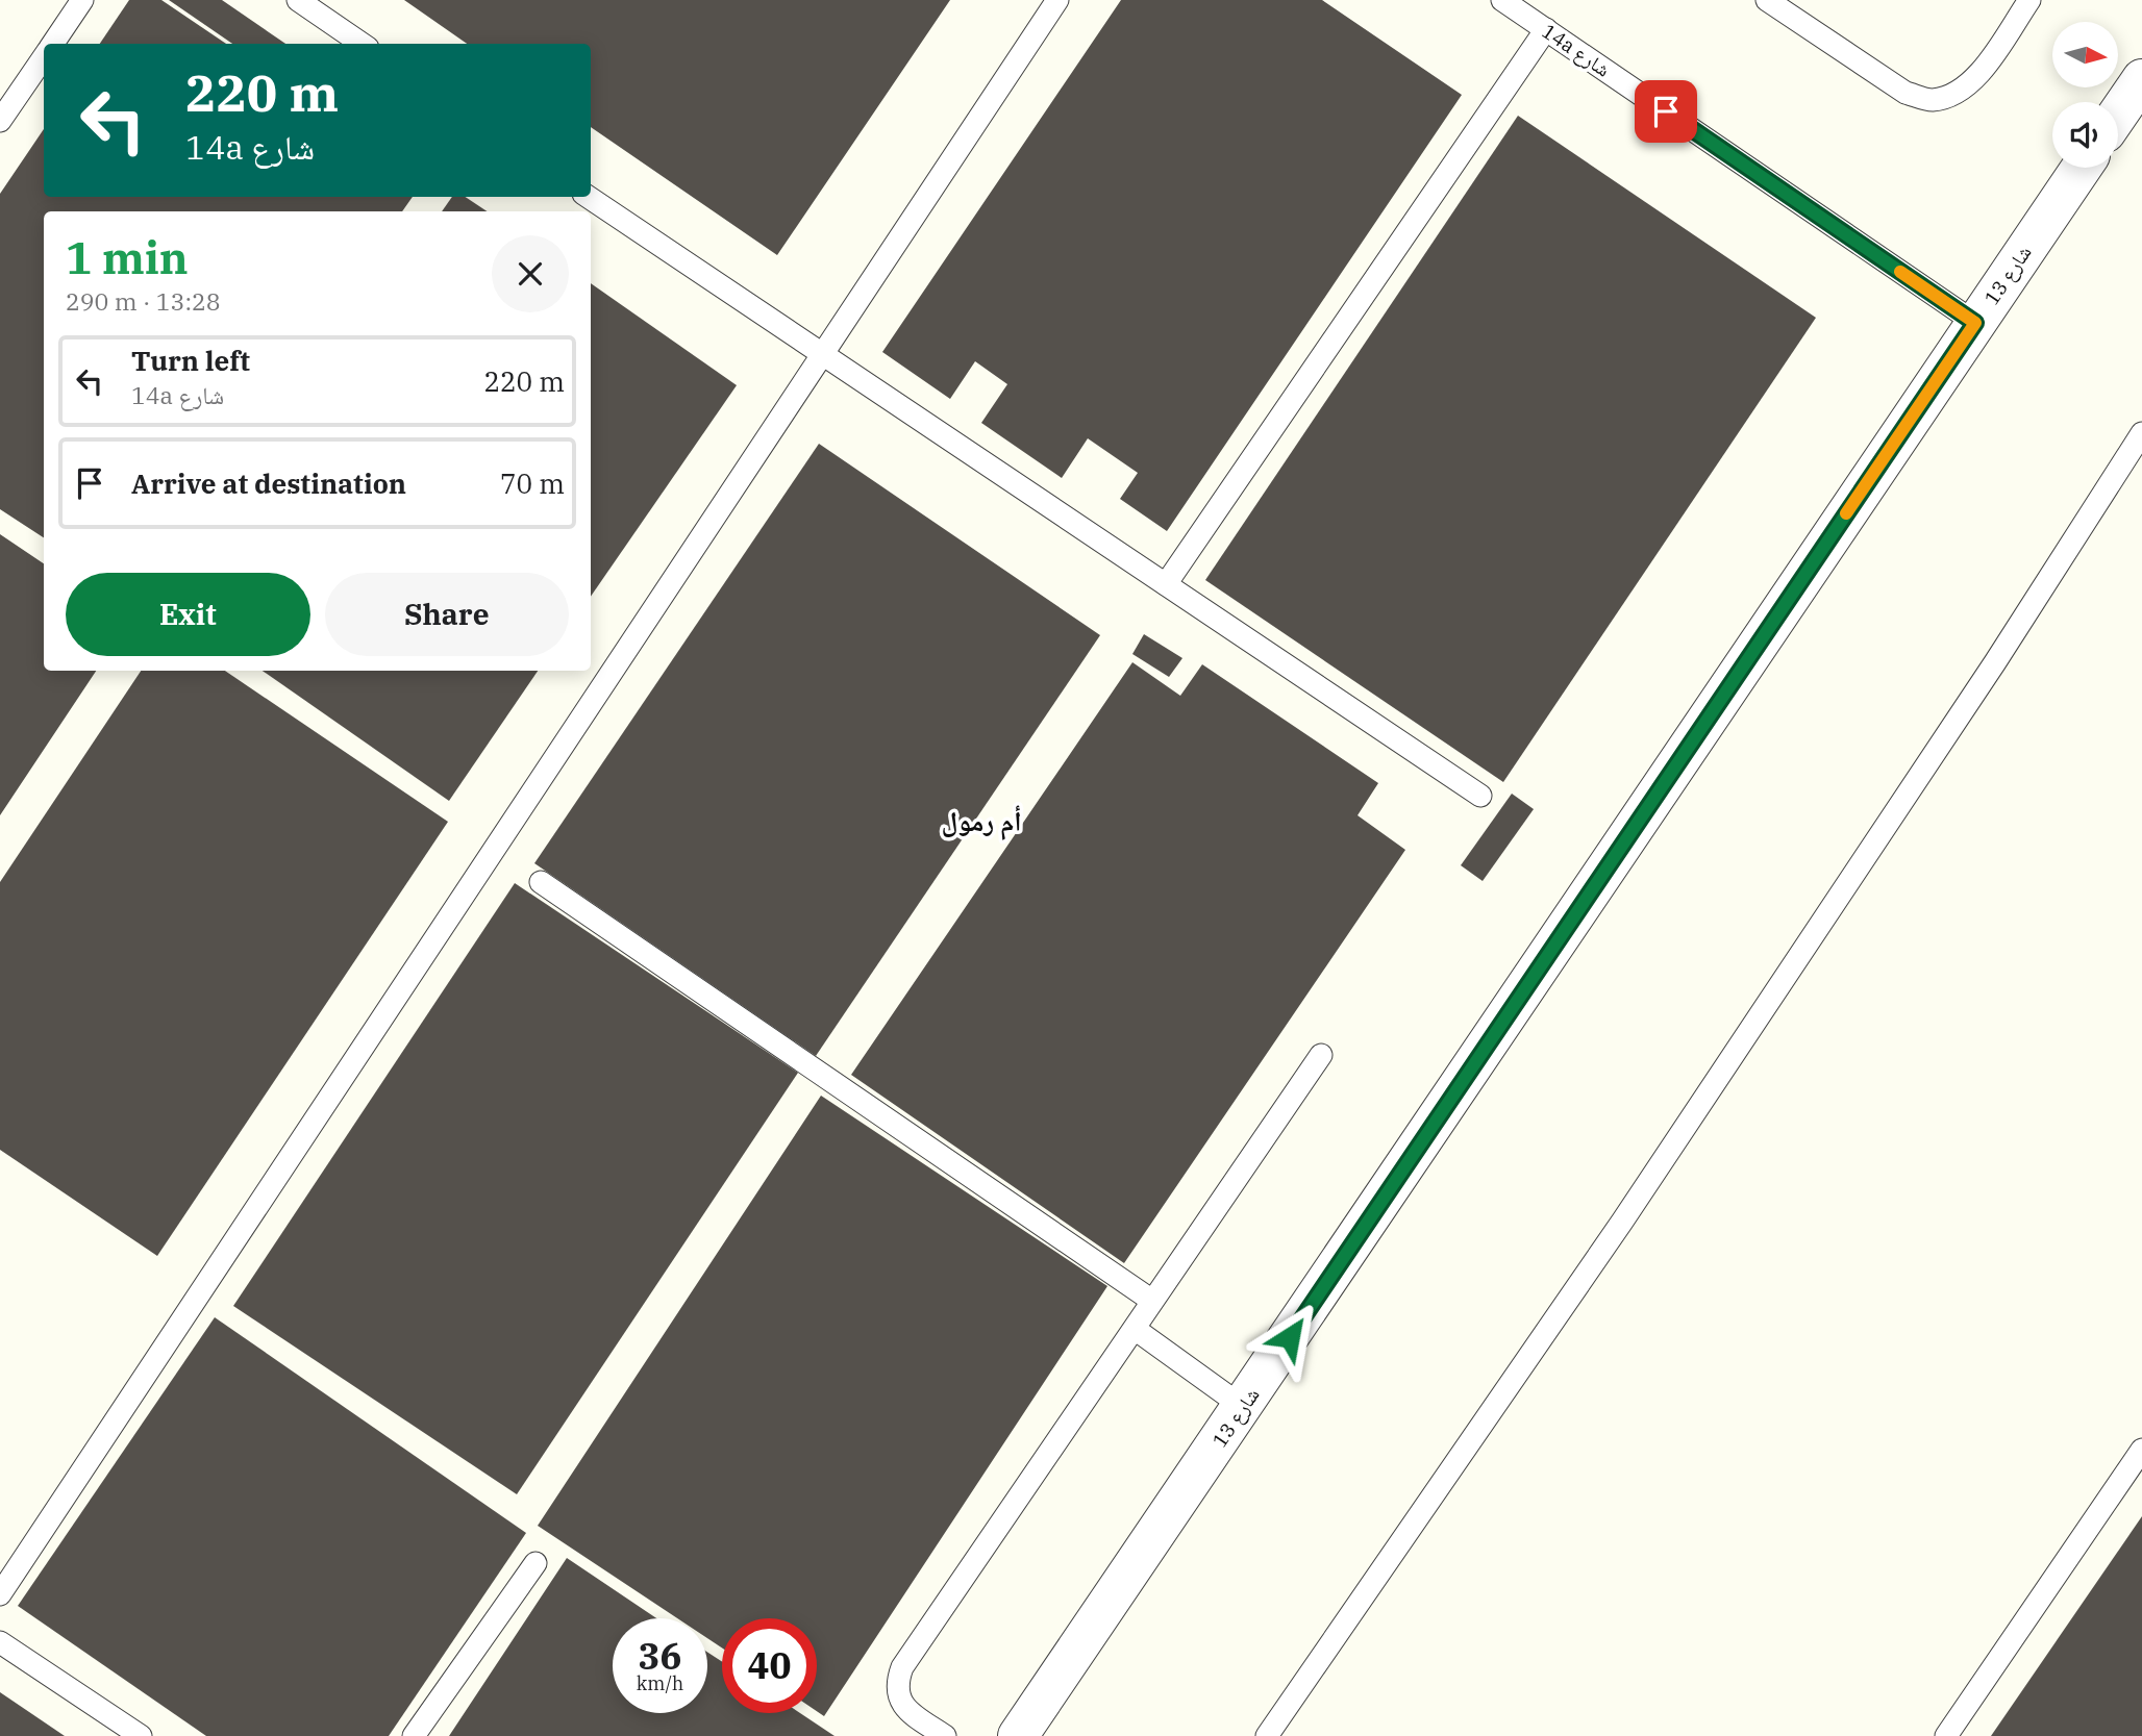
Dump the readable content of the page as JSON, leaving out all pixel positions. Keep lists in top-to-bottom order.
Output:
{
  "streets": {
    "street": ["شارع 13"],
    "lane": ["14a شارع"]
  },
  "crossings": [
    ["14a شارع", "شارع 13"]
  ],
  "districts": ["أم رمول"],
  "north": "right",
  "page": {
    "turn": ["220 m", "14a شارع"],
    "heading": ["1 min", "290 m · 13:28"],
    "list": [
      {
        "name": "Turn left",
        "note": "14a شارع",
        "value": "220 m"
      },
      {
        "name": "Arrive at destination",
        "value": "70 m"
      }
    ],
    "buttons": ["Exit", "Share"],
    "speed": "36 km/h",
    "limit": "40"
  }
}
